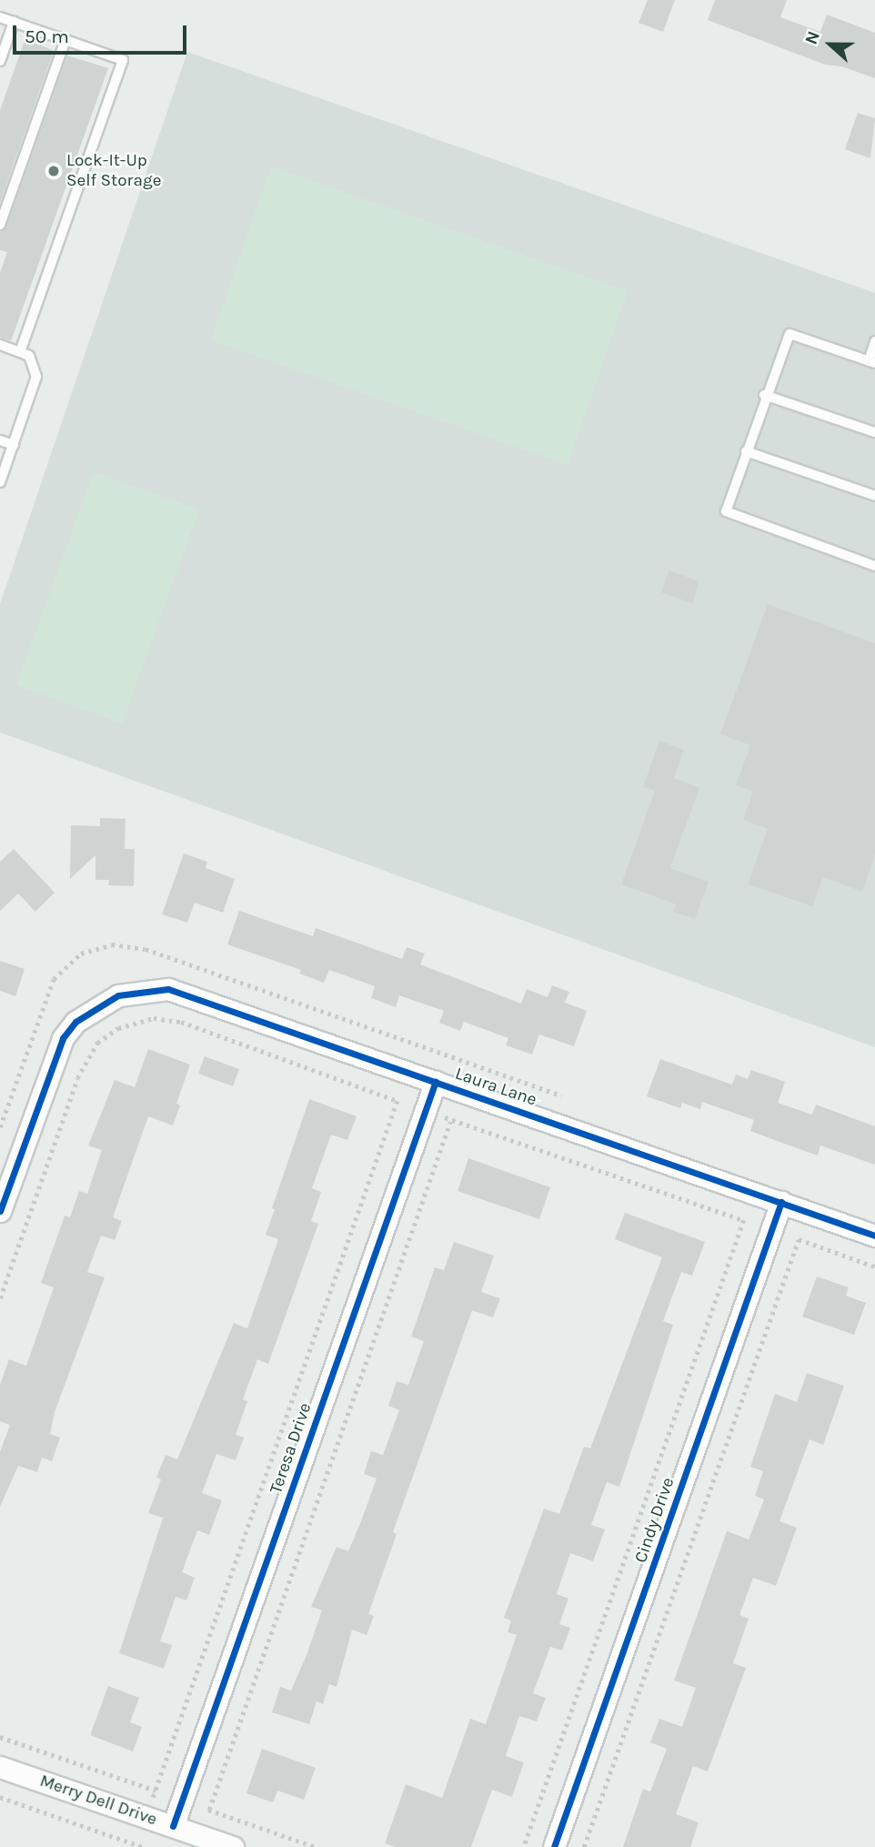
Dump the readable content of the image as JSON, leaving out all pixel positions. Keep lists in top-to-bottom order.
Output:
{
  "streets": {
    "street": [
      "Laura Lane",
      "Teresa Drive",
      "Cindy Drive",
      "Merry Dell Drive"
    ]
  },
  "crossings": [
    ["Laura Lane", "Teresa Drive"],
    ["Laura Lane", "Cindy Drive"],
    ["Teresa Drive", "Merry Dell Drive"]
  ],
  "places": ["Lock-It-Up Self Storage"],
  "scale_bar": "50 m",
  "north": "left"
}
